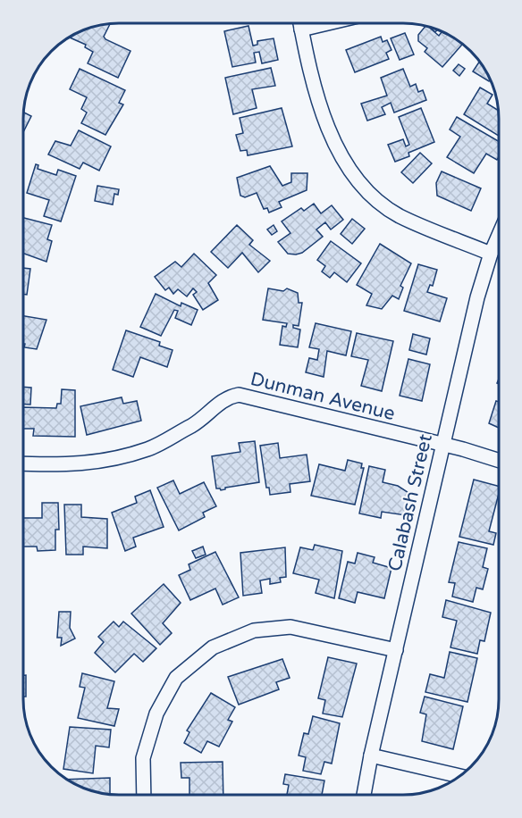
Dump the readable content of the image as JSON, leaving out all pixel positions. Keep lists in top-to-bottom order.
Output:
{
  "streets": {
    "street": ["Dunman Avenue", "Calabash Street"]
  },
  "crossings": [
    ["Dunman Avenue", "Calabash Street"]
  ]
}
